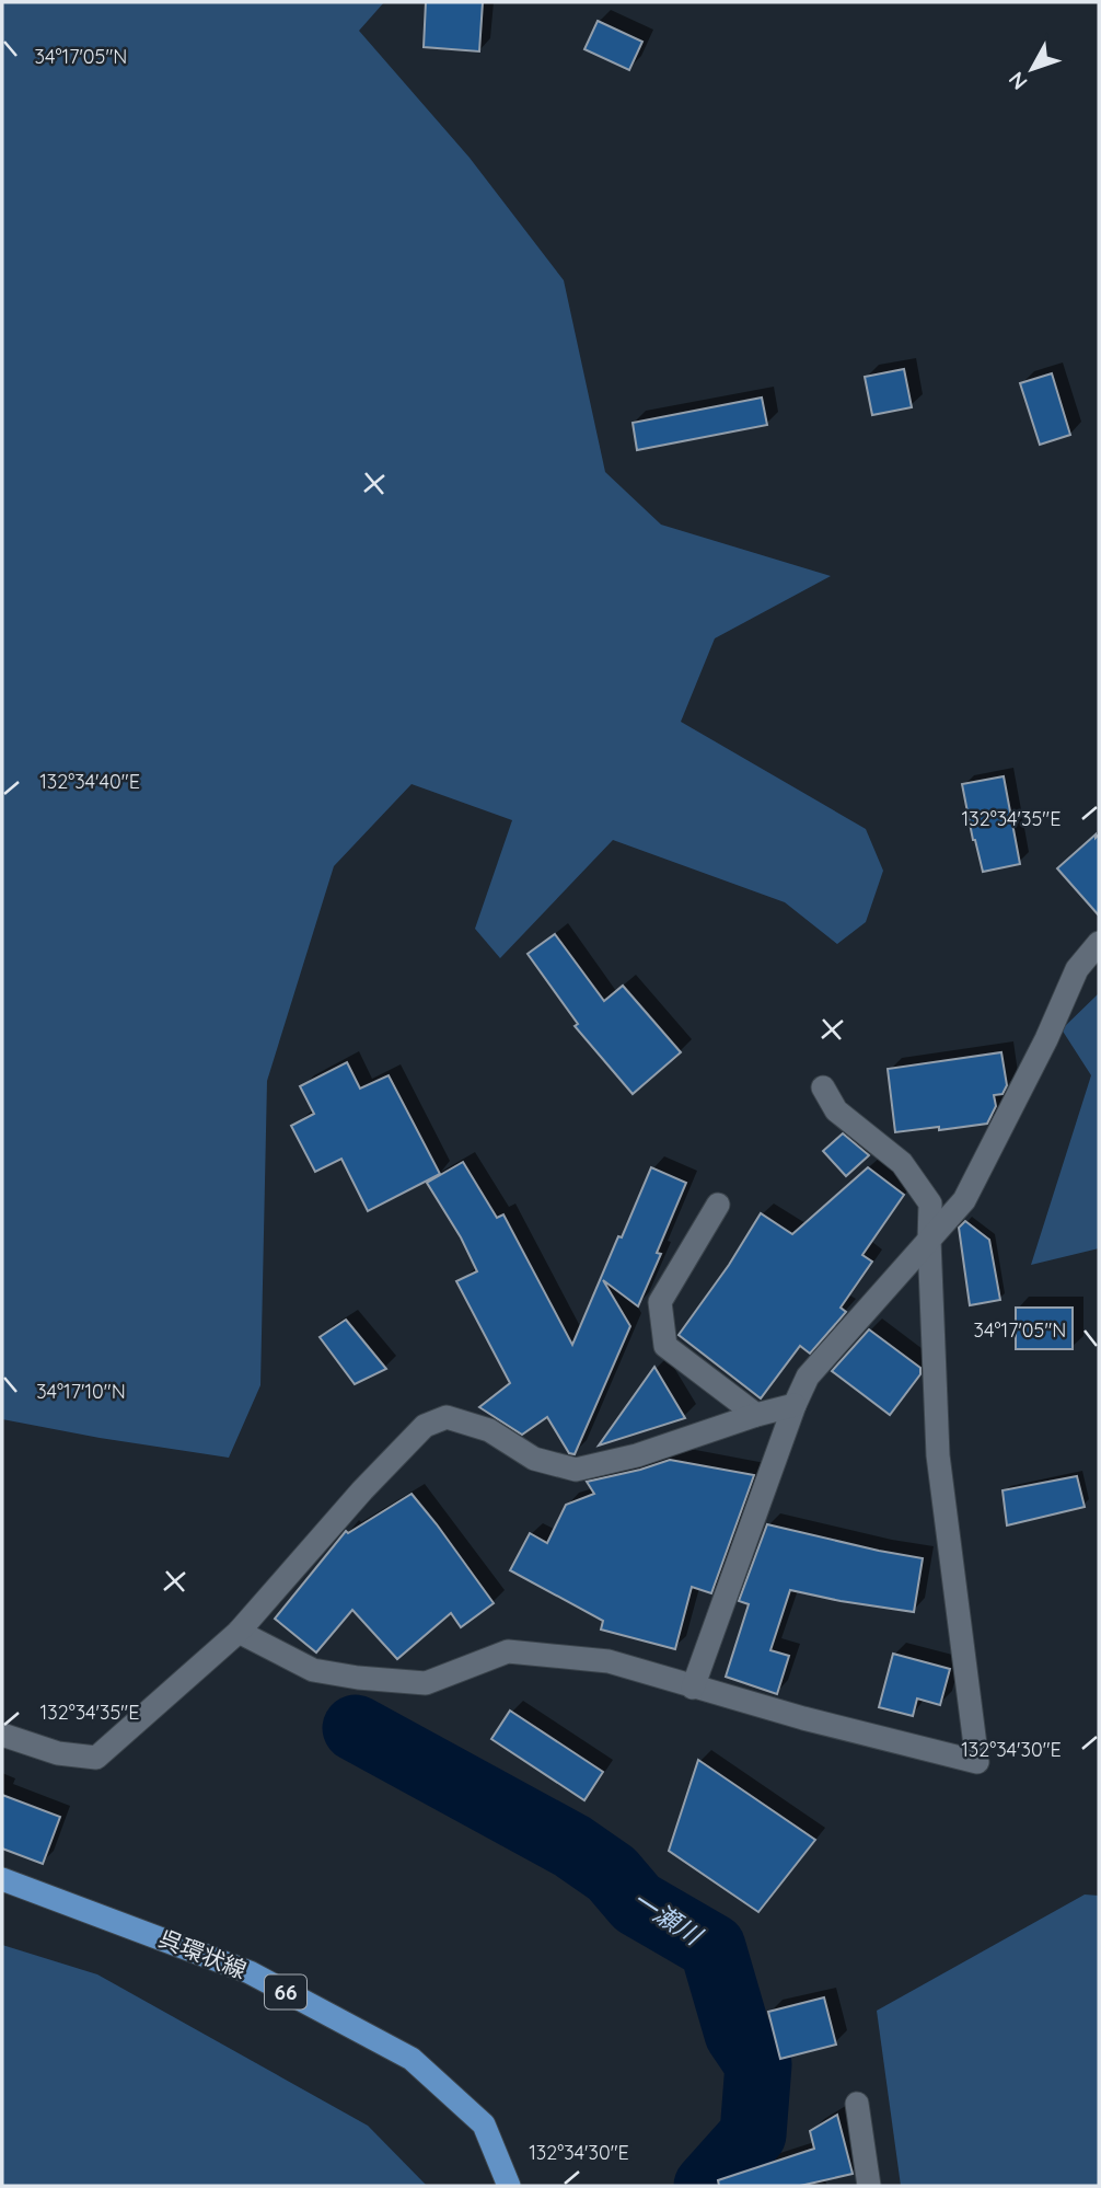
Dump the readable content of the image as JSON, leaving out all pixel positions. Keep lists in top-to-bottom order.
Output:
{
  "streets": {
    "main road": ["呉環状線", "66"]
  },
  "water": ["一瀬川"],
  "north": "bottom left",
  "coordinates": [
    "34°17'05\"N",
    "132°34'40\"E",
    "132°34'35\"E",
    "34°17'10\"N",
    "132°34'30\"E"
  ]
}
